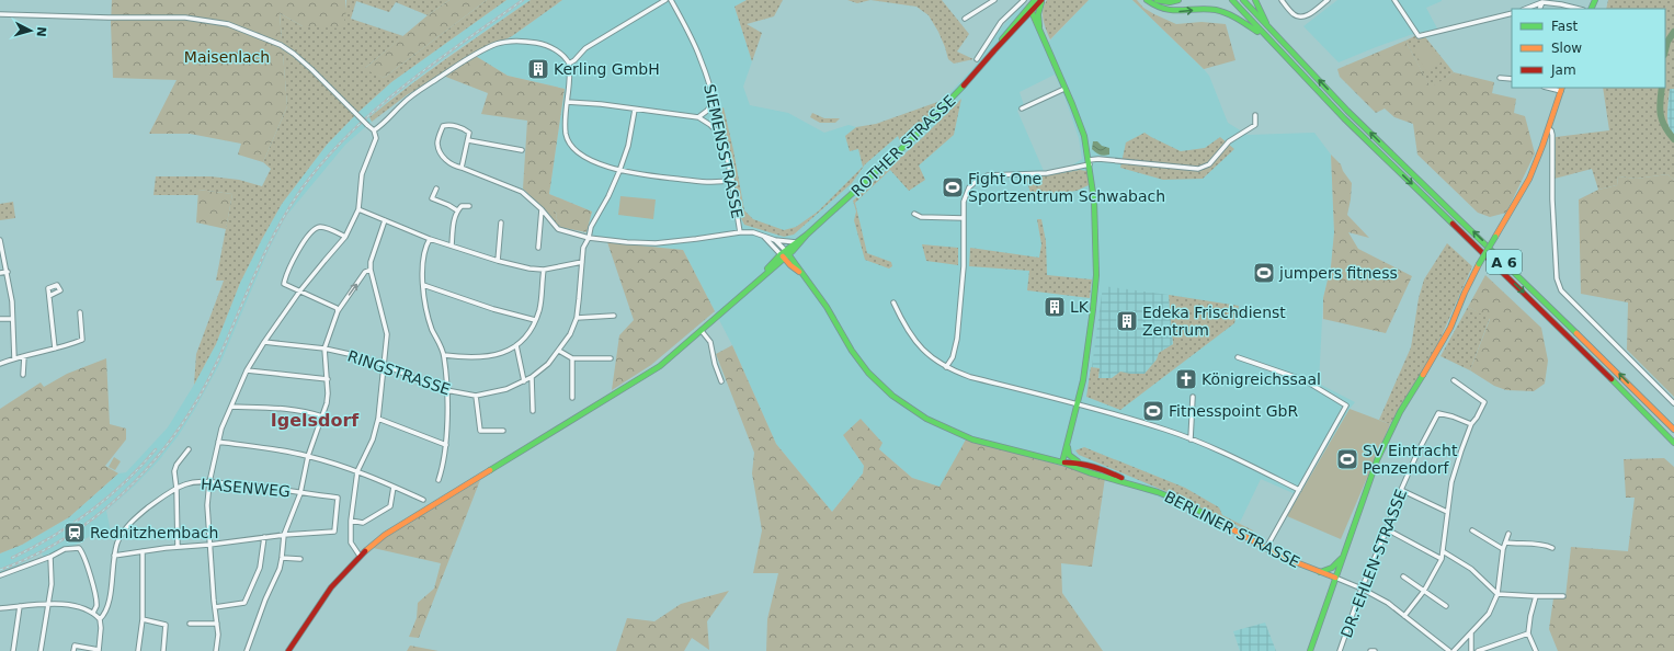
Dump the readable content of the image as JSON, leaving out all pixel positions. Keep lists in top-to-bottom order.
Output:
{
  "streets": {
    "main road": ["ROTHER STRASSE", "A 6", "BERLINER STRASSE"],
    "street": [
      "SIEMENSSTRASSE",
      "RINGSTRASSE",
      "HASENWEG",
      "DR.-EHLEN-STRASSE"
    ]
  },
  "crossings": [
    ["ROTHER STRASSE", "BERLINER STRASSE"]
  ],
  "districts": ["Igelsdorf"],
  "parks": ["Maisenlach"],
  "places": {
    "building": ["Kerling GmbH", "LK", "Edeka Frischdienst Zentrum"],
    "sports": [
      "Fight One Sportzentrum Schwabach",
      "jumpers fitness",
      "Fitnesspoint GbR",
      "SV Eintracht Penzendorf"
    ],
    "church": ["Königreichssaal"],
    "station": ["Rednitzhembach"]
  },
  "legend": ["Fast", "Slow", "Jam"],
  "north": "right"
}
